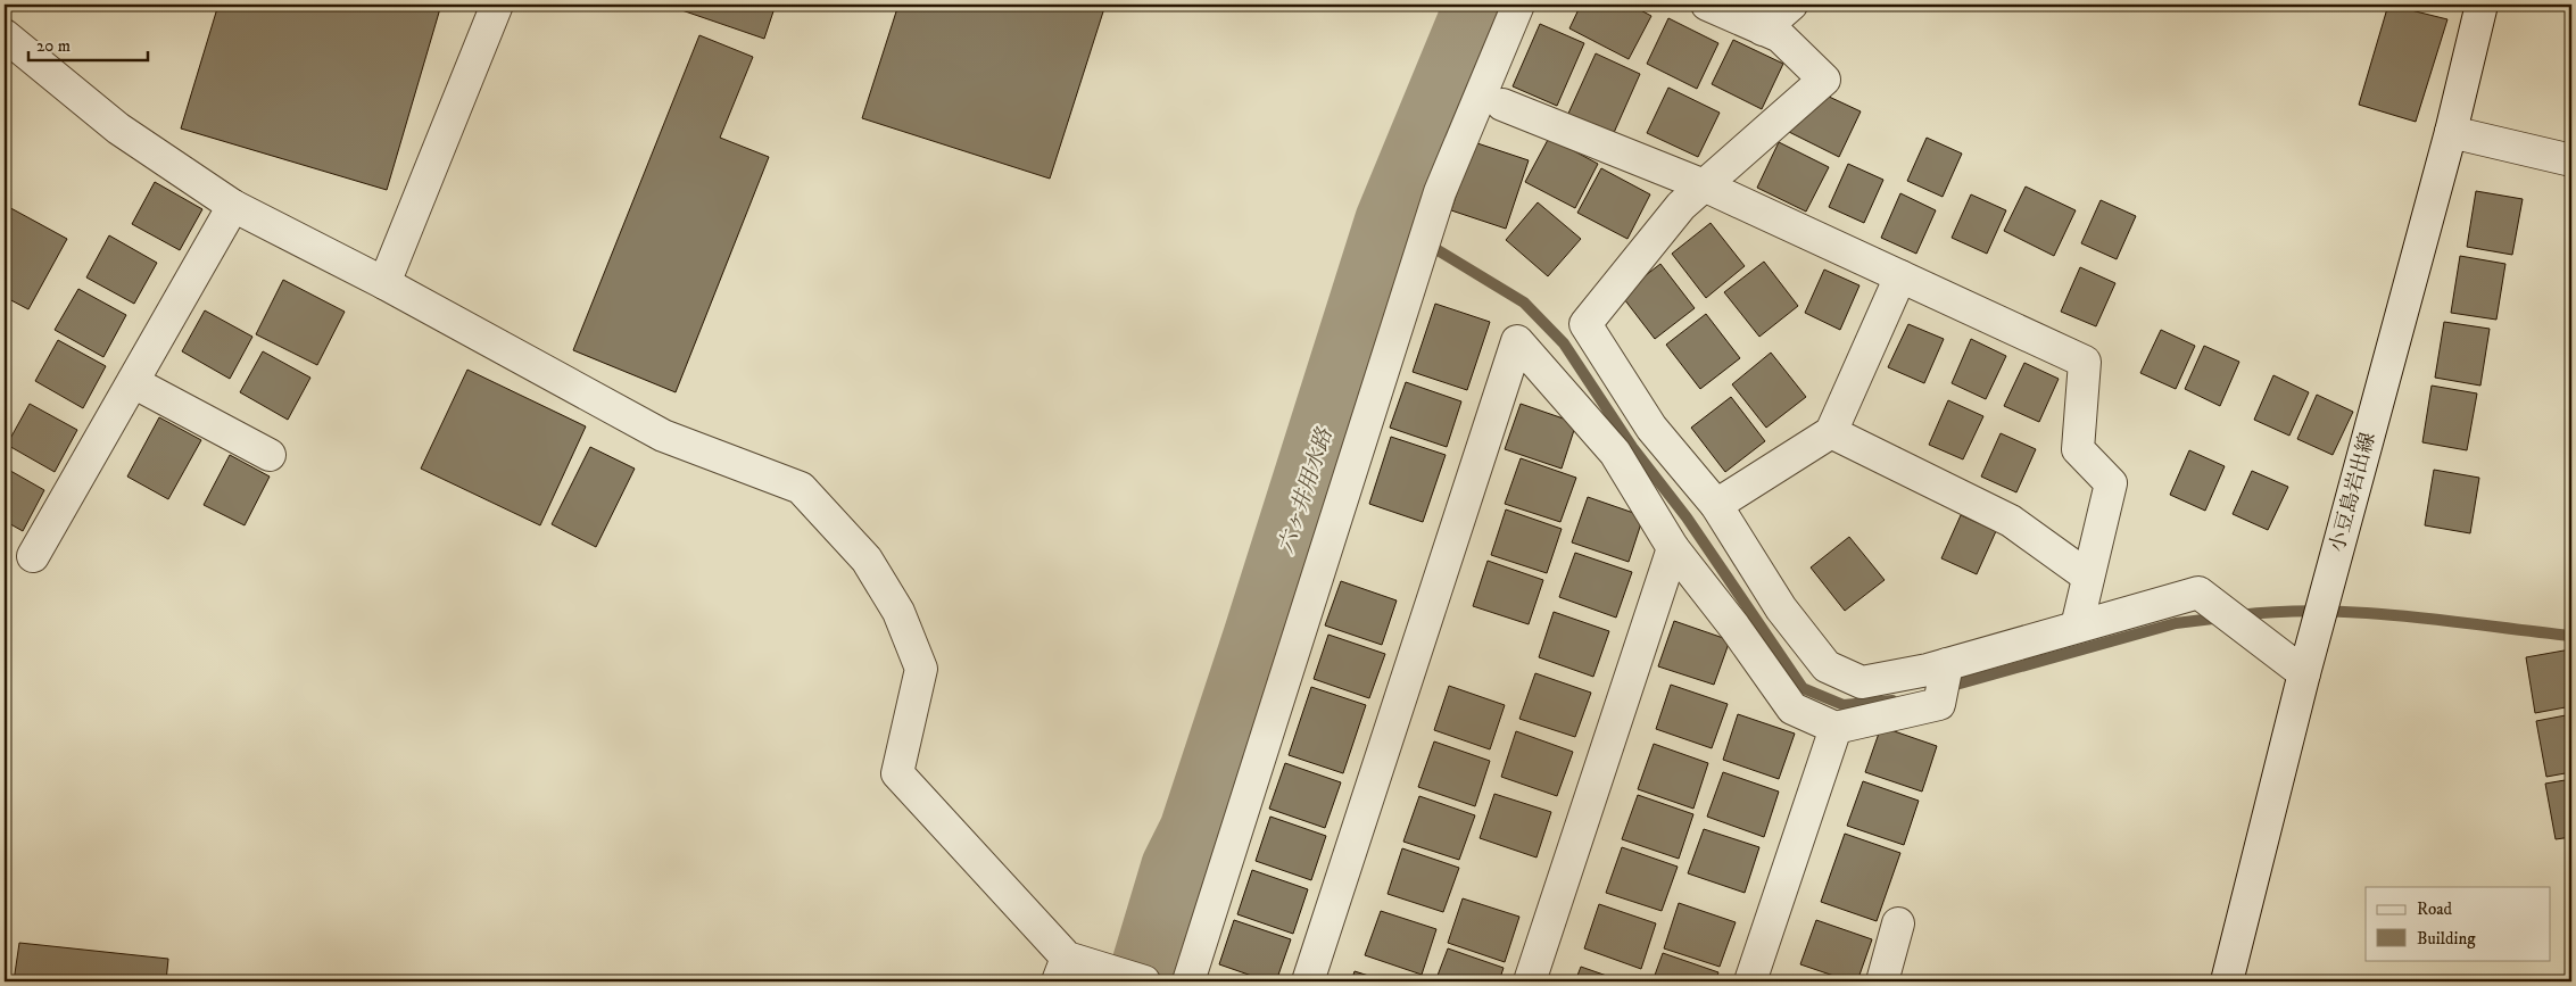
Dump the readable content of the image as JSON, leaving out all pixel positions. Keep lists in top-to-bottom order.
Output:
{
  "streets": {
    "street": ["小豆島岩出線"]
  },
  "water": ["六ヶ井用水路"],
  "legend": ["Road", "Building"],
  "scale_bar": "20 m"
}
